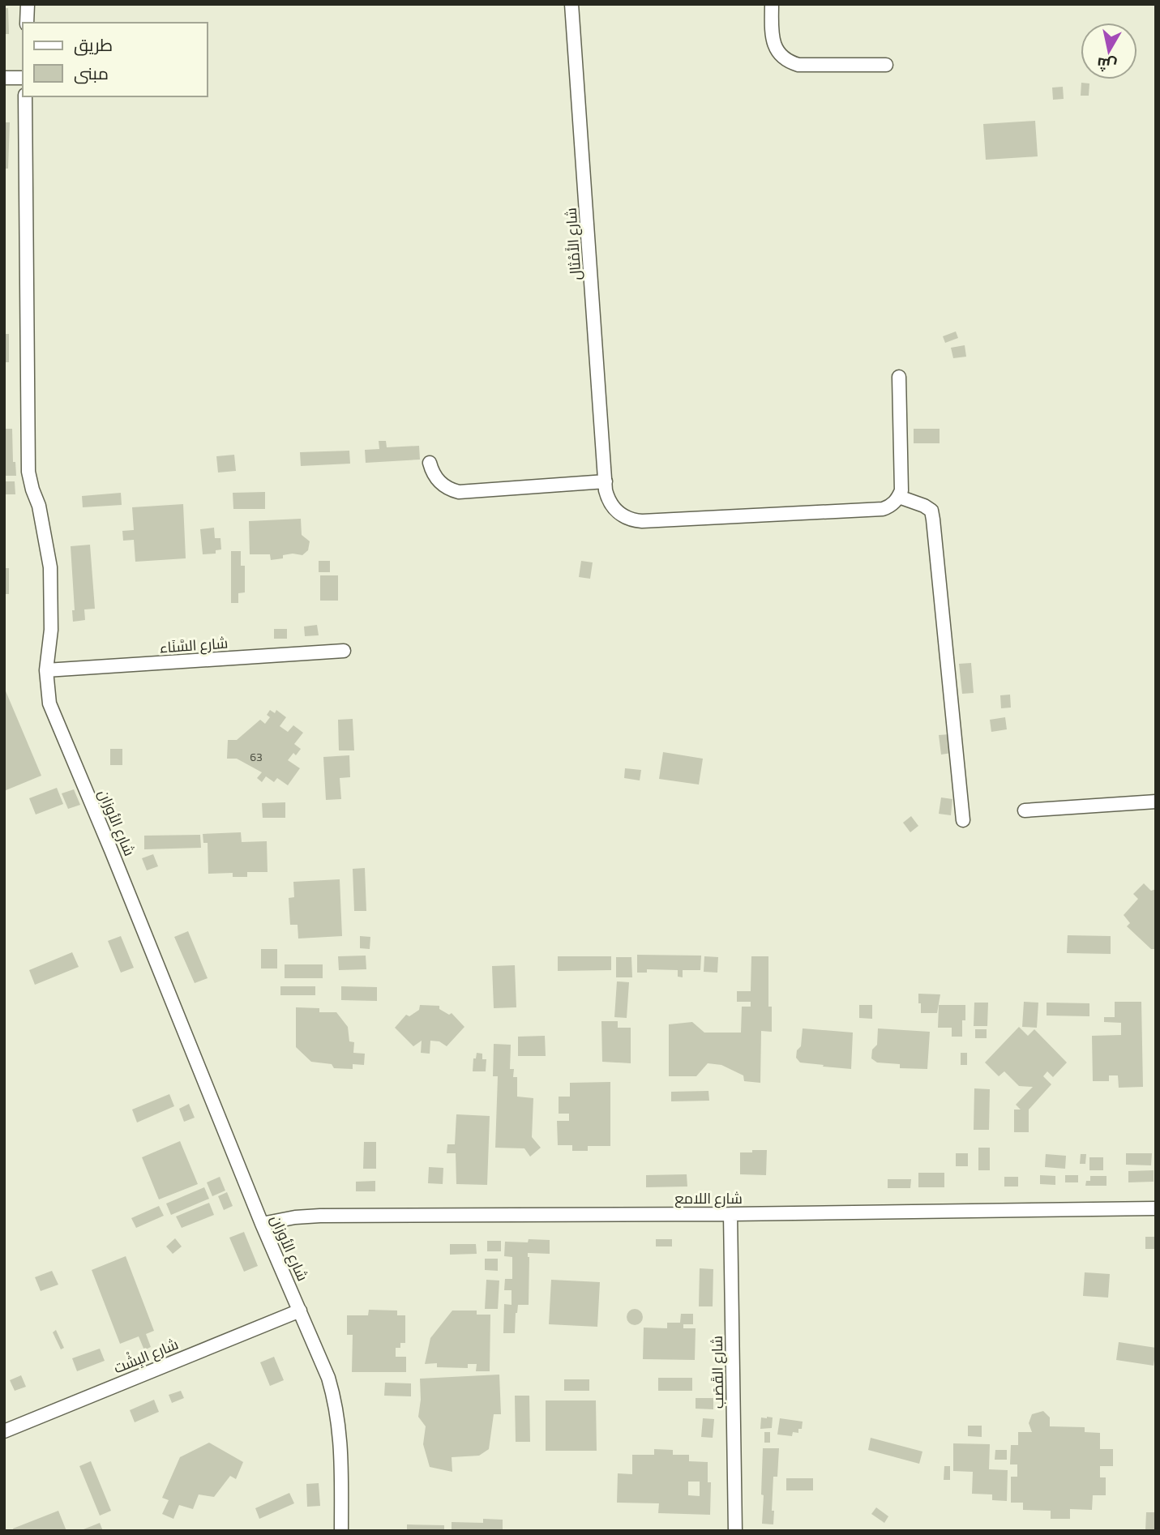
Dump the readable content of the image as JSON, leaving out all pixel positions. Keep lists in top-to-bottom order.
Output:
{
  "streets": {
    "street": [
      "شارع الأَمْثال",
      "شارع السَّنَاء",
      "شارع الأوزان",
      "شارع اللامع",
      "شارع البِشْت",
      "شارع القَصَب"
    ]
  },
  "crossings": [
    ["شارع السَّنَاء", "شارع الأوزان"],
    ["شارع الأوزان", "شارع اللامع"],
    ["شارع الأوزان", "شارع البِشْت"],
    ["شارع اللامع", "شارع القَصَب"]
  ],
  "house_numbers": ["63"],
  "legend": ["طريق", "مبنى"],
  "north": "bottom"
}
